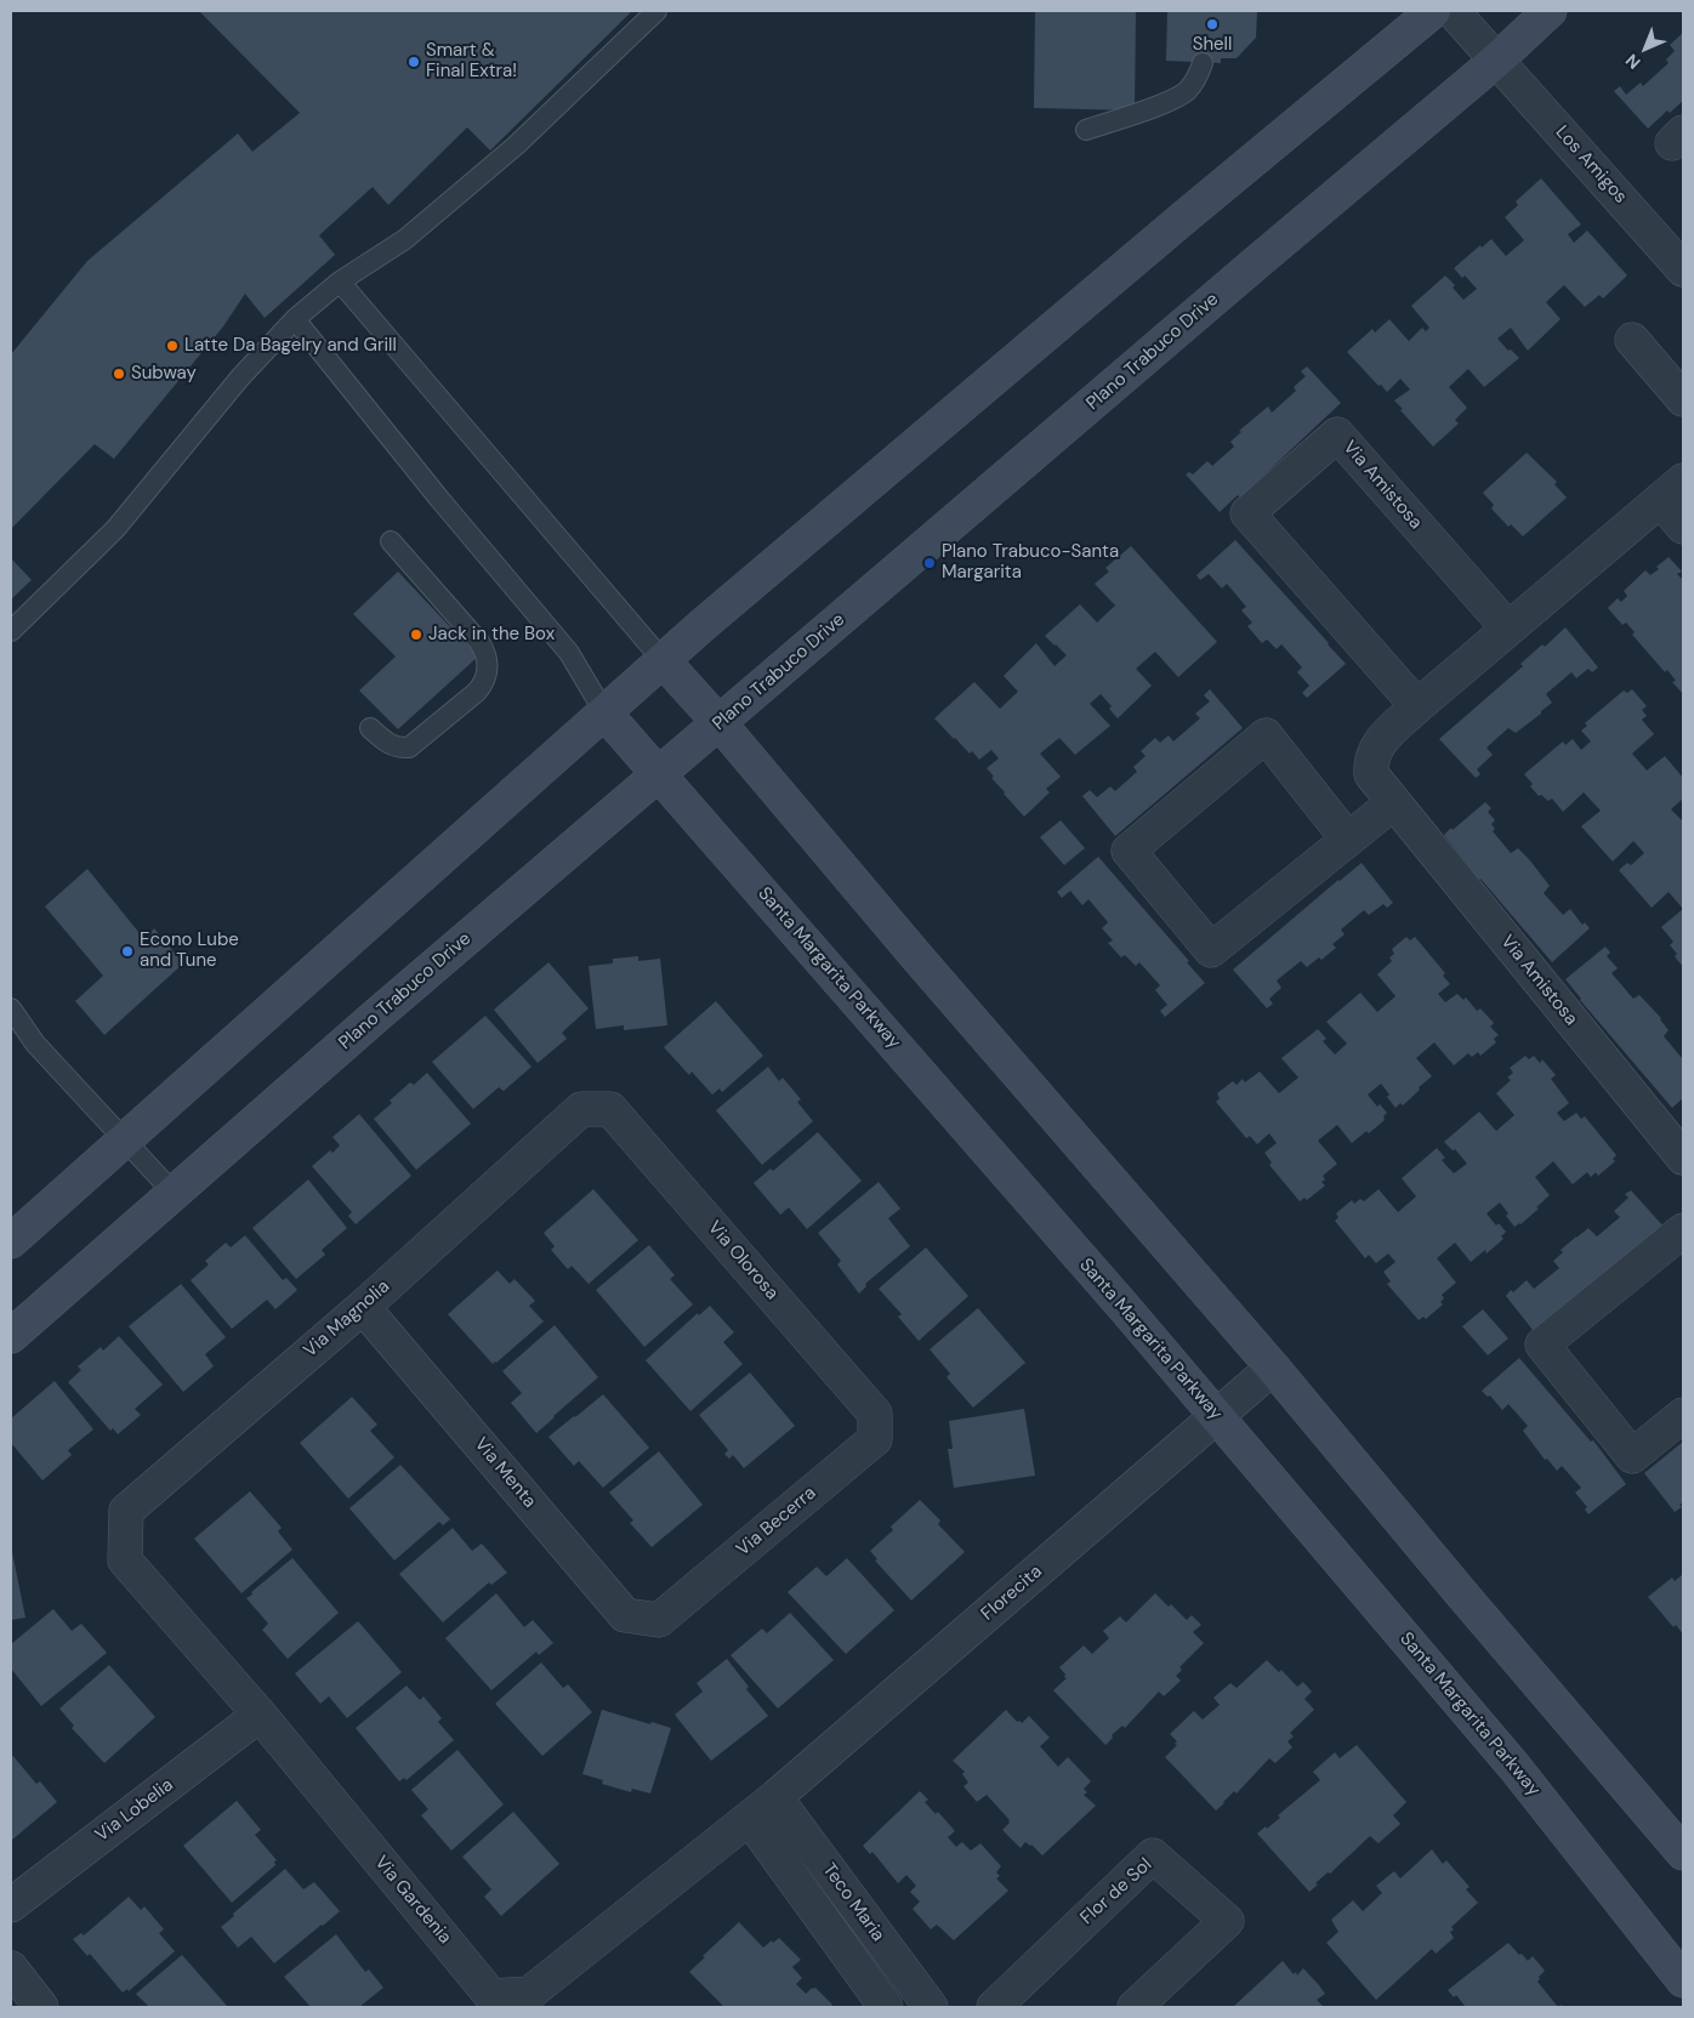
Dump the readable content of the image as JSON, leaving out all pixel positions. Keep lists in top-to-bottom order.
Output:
{
  "streets": {
    "main road": ["Plano Trabuco Drive", "Santa Margarita Parkway"],
    "street": [
      "Los Amigos",
      "Via Amistosa",
      "Via Olorosa",
      "Via Magnolia",
      "Via Menta",
      "Via Becerra",
      "Florecita",
      "Via Lobelia",
      "Flor de Sol",
      "Via Gardenia",
      "Teco Maria"
    ]
  },
  "crossings": [
    ["Los Amigos", "Plano Trabuco Drive"],
    ["Plano Trabuco Drive", "Santa Margarita Parkway"],
    ["Santa Margarita Parkway", "Florecita"],
    ["Via Olorosa", "Via Magnolia"],
    ["Via Olorosa", "Via Becerra"],
    ["Via Magnolia", "Via Menta"],
    ["Via Magnolia", "Via Gardenia"],
    ["Via Menta", "Via Becerra"],
    ["Florecita", "Via Gardenia"],
    ["Florecita", "Teco Maria"],
    ["Via Lobelia", "Via Gardenia"],
    ["Via Gardenia", "Teco Maria"]
  ],
  "places": [
    "Shell",
    "Smart & Final Extra!",
    "Latte Da Bagelry and Grill",
    "Subway",
    "Plano Trabuco-Santa Margarita",
    "Jack in the Box",
    "Econo Lube and Tune"
  ],
  "north": "bottom left"
}
